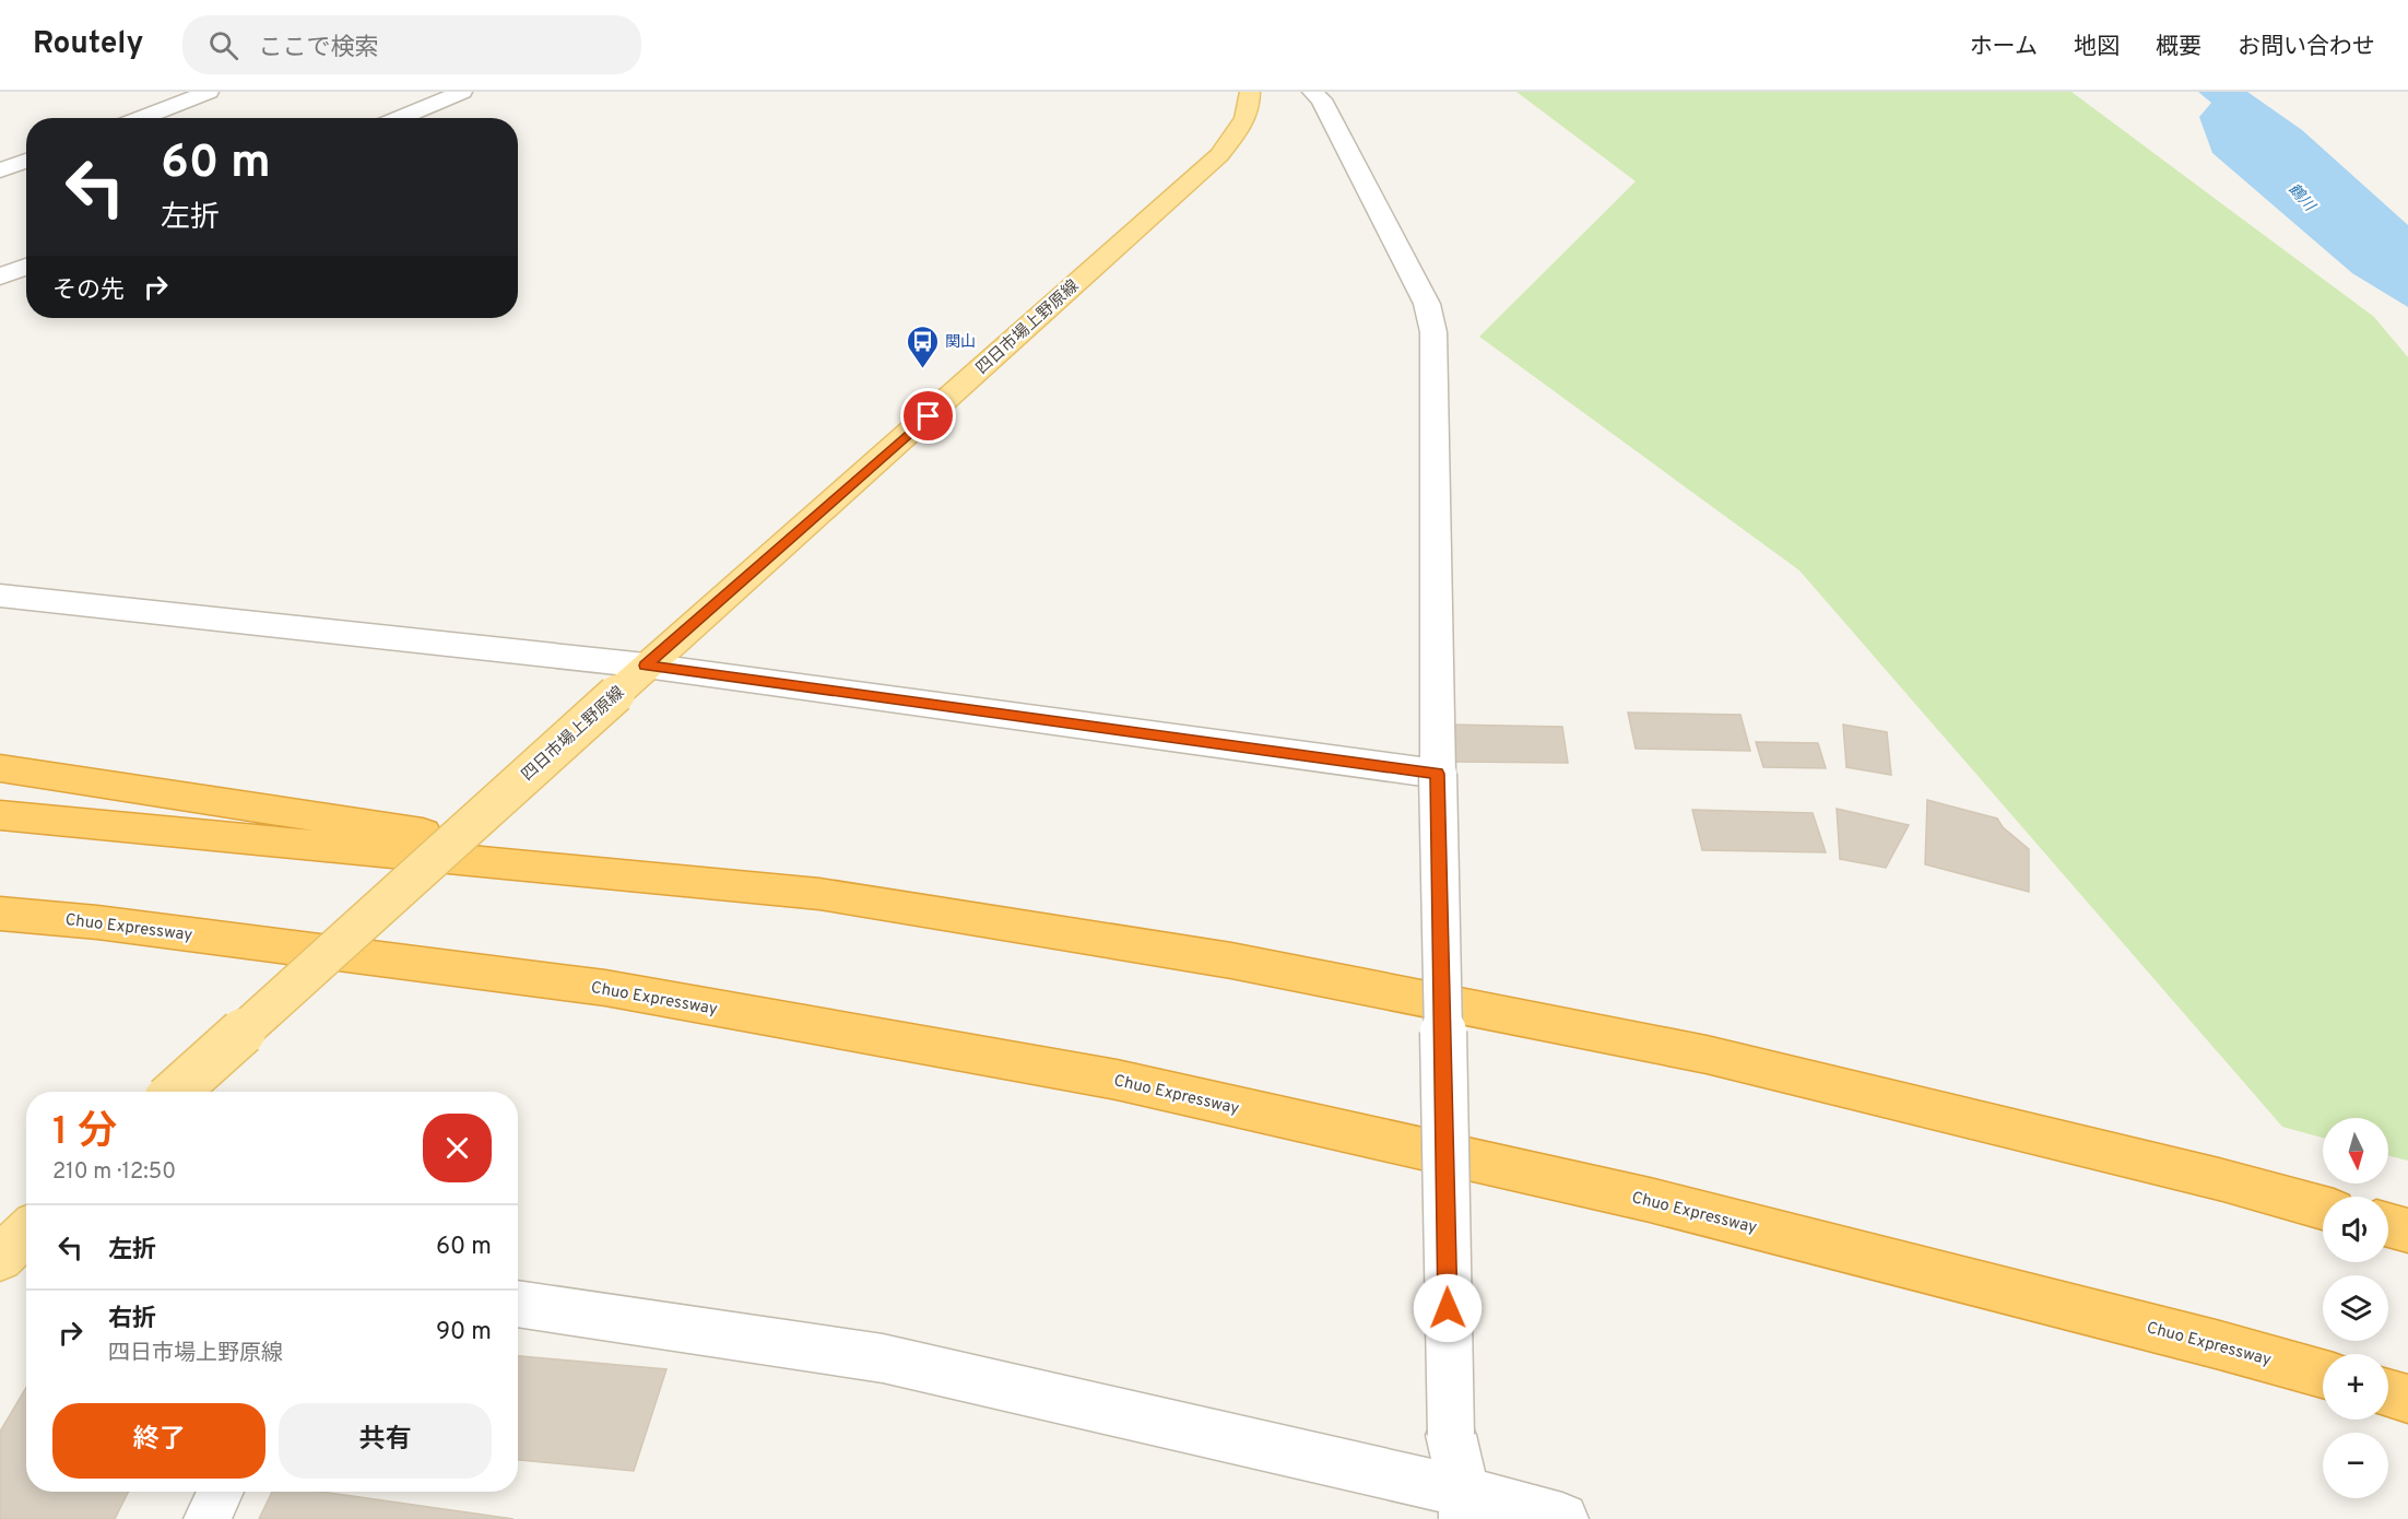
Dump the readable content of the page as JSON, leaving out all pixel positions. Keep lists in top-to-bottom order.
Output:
{
  "streets": {
    "highway": ["Chuo Expressway"],
    "main road": ["四日市場上野原線"]
  },
  "water": ["鶴川"],
  "places": {
    "bus stop": ["関山"]
  },
  "north": "bottom",
  "page": {
    "header": "Routely",
    "search": "ここで検索",
    "nav": [
      "ホーム",
      "地図",
      "概要",
      "お問い合わせ"
    ],
    "turn": ["60 m", "左折"],
    "then": "その先",
    "heading": ["1 分", "210 m · 12:50"],
    "map_buttons": ["+", "−"],
    "list": [
      {
        "name": "左折",
        "value": "60 m"
      },
      {
        "name": "右折",
        "note": "四日市場上野原線",
        "value": "90 m"
      }
    ],
    "buttons": ["終了", "共有"]
  }
}
